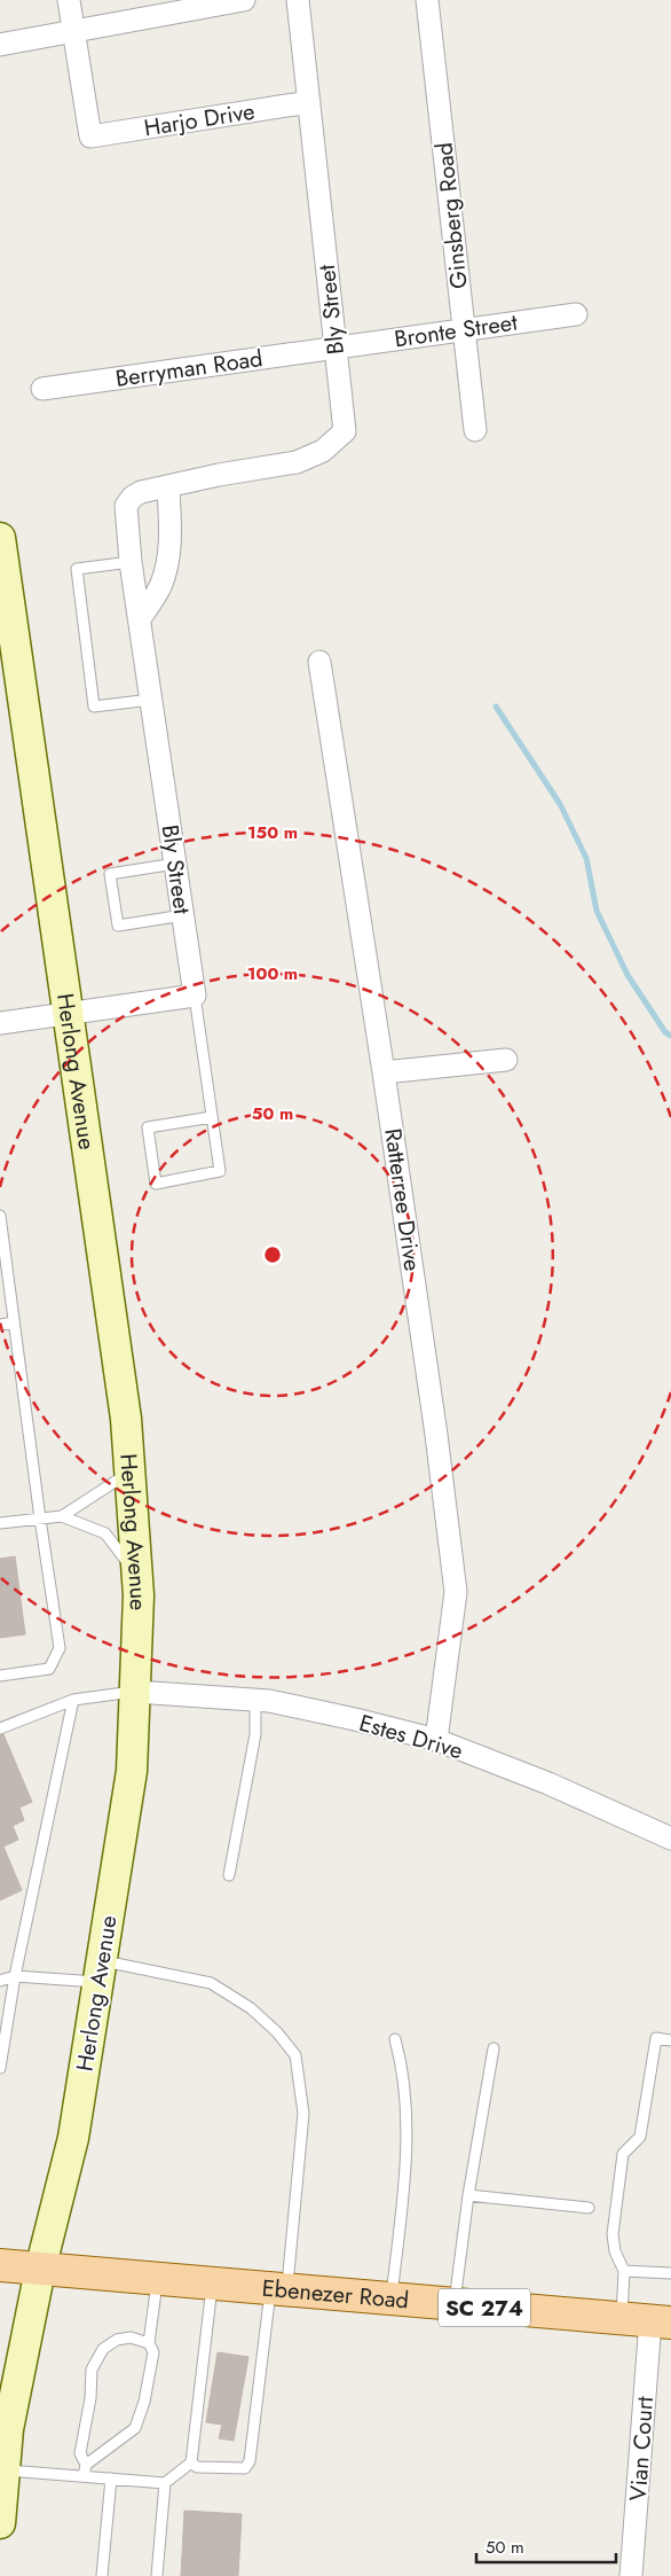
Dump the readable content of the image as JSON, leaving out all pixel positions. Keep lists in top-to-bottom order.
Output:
{
  "streets": {
    "main road": ["Ebenezer Road", "SC 274"],
    "street": [
      "Harjo Drive",
      "Ginsberg Road",
      "Bly Street",
      "Bronte Street",
      "Berryman Road",
      "Herlong Avenue",
      "Ratterree Drive",
      "Estes Drive",
      "Vian Court"
    ]
  },
  "crossings": [
    ["Harjo Drive", "Bly Street"],
    ["Ginsberg Road", "Bronte Street"],
    ["Bly Street", "Bronte Street"],
    ["Bly Street", "Berryman Road"],
    ["Bronte Street", "Berryman Road"],
    ["Herlong Avenue", "Estes Drive"],
    ["Herlong Avenue", "Ebenezer Road"],
    ["Ratterree Drive", "Estes Drive"],
    ["Ebenezer Road", "Vian Court"]
  ],
  "scale_bar": "50 m",
  "rings": ["150 m", "100 m", "50 m"]
}
